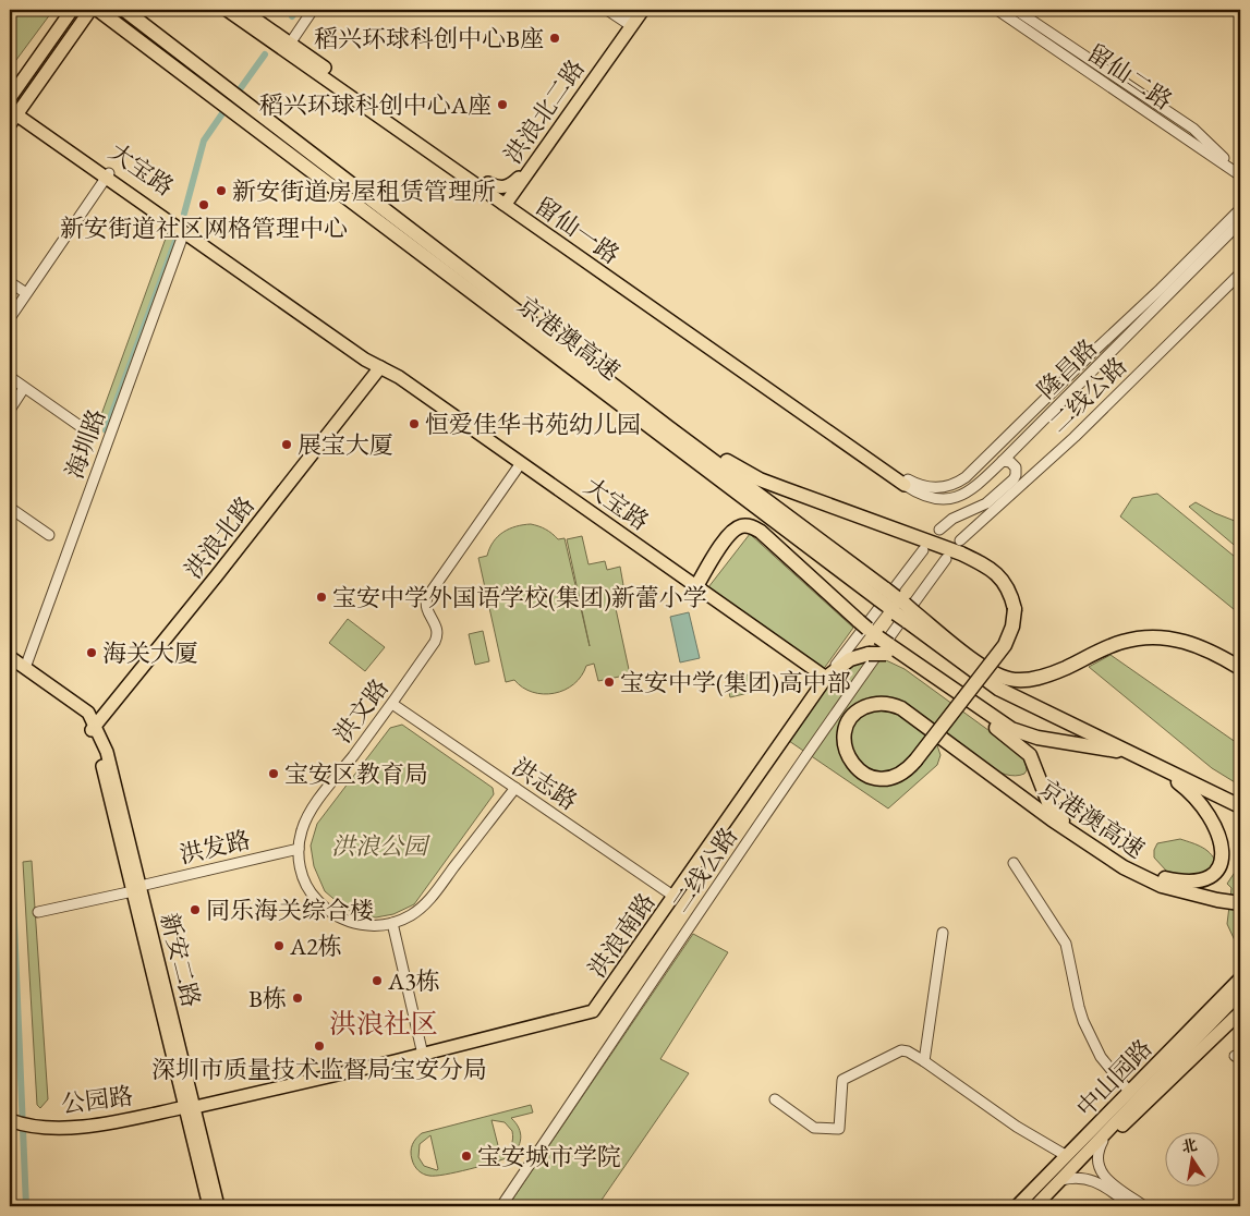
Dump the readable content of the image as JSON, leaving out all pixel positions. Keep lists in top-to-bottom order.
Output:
{
  "streets": {
    "highway": ["京港澳高速"],
    "main road": [
      "洪浪北二路",
      "大宝路",
      "留仙一路",
      "洪浪北路",
      "洪浪南路",
      "新安二路",
      "中山园路",
      "公园路"
    ],
    "street": [
      "留仙二路",
      "隆昌路",
      "二线公路",
      "海圳路",
      "洪文路",
      "洪志路",
      "洪发路"
    ]
  },
  "crossings": [
    ["洪浪北二路", "留仙一路"],
    ["大宝路", "海圳路"],
    ["大宝路", "洪浪北路"],
    ["大宝路", "洪文路"],
    ["大宝路", "洪浪南路"],
    ["留仙一路", "隆昌路"],
    ["洪浪北路", "新安二路"],
    ["洪文路", "洪志路"],
    ["洪文路", "洪发路"],
    ["洪志路", "洪浪南路"],
    ["洪发路", "新安二路"],
    ["洪浪南路", "新安二路"],
    ["洪浪南路", "公园路"],
    ["新安二路", "公园路"]
  ],
  "districts": ["洪浪社区"],
  "parks": ["洪浪公园"],
  "places": [
    "稻兴环球科创中心B座",
    "稻兴环球科创中心A座",
    "新安街道房屋租赁管理所",
    "新安街道社区网格管理中心",
    "恒爱佳华书苑幼儿园",
    "展宝大厦",
    "宝安中学外国语学校(集团)新蕾小学",
    "海关大厦",
    "宝安中学(集团)高中部",
    "宝安区教育局",
    "同乐海关综合楼",
    "A2栋",
    "A3栋",
    "B栋",
    "深圳市质量技术监督局宝安分局",
    "宝安城市学院"
  ],
  "north": "top"
}
